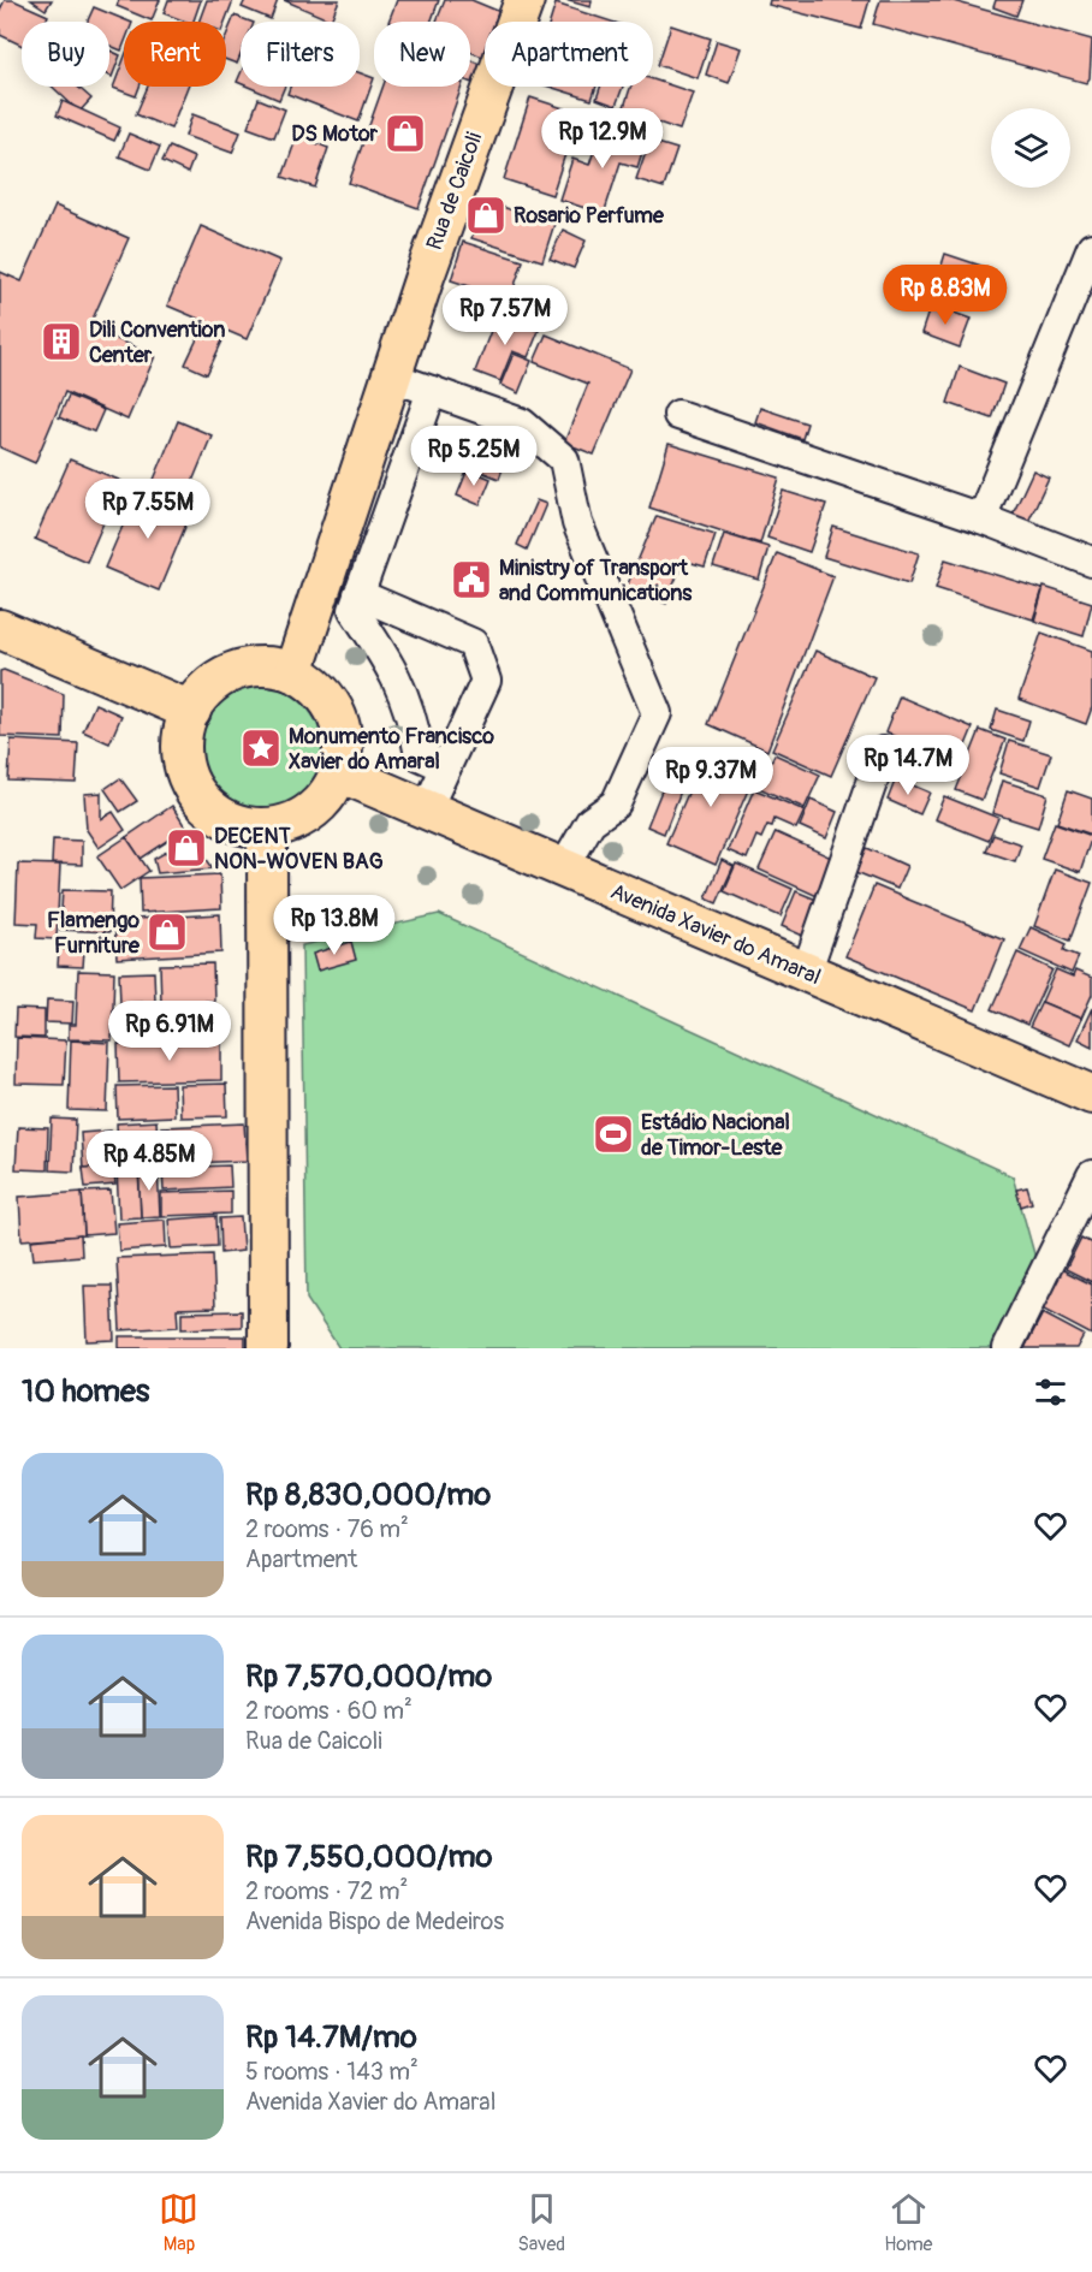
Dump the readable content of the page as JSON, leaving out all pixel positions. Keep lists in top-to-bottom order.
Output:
{
  "streets": {
    "main road": ["Rua de Caicoli", "Avenida Xavier do Amaral"]
  },
  "crossings": [
    ["Rua de Caicoli", "Avenida Xavier do Amaral"]
  ],
  "places": {
    "shop": [
      "DS Motor",
      "Rosario Perfume",
      "DECENT NON-WOVEN BAG",
      "Flamengo Furniture"
    ],
    "building": ["Dili Convention Center"],
    "public building": ["Ministry of Transport and Communications"],
    "place": ["Monumento Francisco Xavier do Amaral"],
    "sports": ["Estádio Nacional de Timor-Leste"]
  },
  "page": {
    "chip": [
      "Buy",
      "Rent",
      "Filters",
      "New",
      "Apartment"
    ],
    "price": [
      "Rp 12.9M",
      "Rp 8.83M",
      "Rp 7.57M",
      "Rp 5.25M",
      "Rp 7.55M",
      "Rp 14.7M",
      "Rp 9.37M",
      "Rp 13.8M",
      "Rp 6.91M",
      "Rp 4.85M"
    ],
    "heading": "10 homes",
    "list": [
      {
        "name": "Rp 8,830,000/mo",
        "note": "2 rooms · 76 m² · Apartment"
      },
      {
        "name": "Rp 7,570,000/mo",
        "note": "2 rooms · 60 m² · Rua de Caicoli"
      },
      {
        "name": "Rp 7,550,000/mo",
        "note": "2 rooms · 72 m² · Avenida Bispo de Medeiros"
      },
      {
        "name": "Rp 14.7M/mo",
        "note": "5 rooms · 143 m² · Avenida Xavier do Amaral"
      }
    ],
    "tabs": ["Map", "Saved", "Home"]
  }
}
